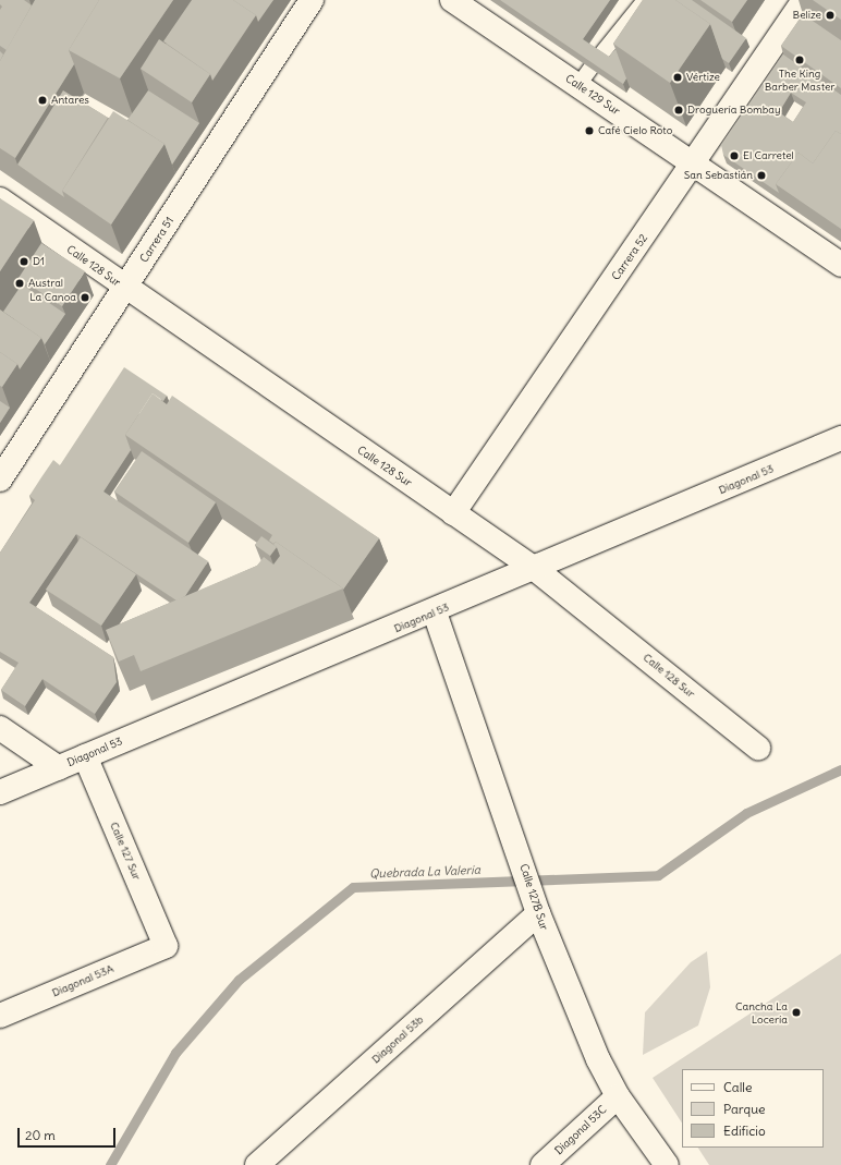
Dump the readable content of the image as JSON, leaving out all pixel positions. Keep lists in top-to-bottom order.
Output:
{
  "streets": {
    "street": [
      "Calle 129 Sur",
      "Carrera 51",
      "Carrera 52",
      "Calle 128 Sur",
      "Diagonal 53",
      "Calle 127 Sur",
      "Calle 127B Sur",
      "Diagonal 53A",
      "Diagonal 53b",
      "Diagonal 53C"
    ]
  },
  "crossings": [
    ["Calle 129 Sur", "Carrera 52"],
    ["Carrera 51", "Calle 128 Sur"],
    ["Carrera 52", "Calle 128 Sur"],
    ["Calle 128 Sur", "Diagonal 53"],
    ["Diagonal 53", "Calle 127 Sur"],
    ["Diagonal 53", "Calle 127B Sur"],
    ["Calle 127 Sur", "Diagonal 53A"],
    ["Calle 127B Sur", "Diagonal 53b"],
    ["Calle 127B Sur", "Diagonal 53C"]
  ],
  "water": ["Quebrada La Valeria"],
  "places": [
    "Belize",
    "The King Barber Master",
    "Vértize",
    "Antares",
    "Droguería Bombay",
    "Café Cielo Roto",
    "El Carretel",
    "San Sebastián",
    "D1",
    "Austral",
    "La Canoa",
    "Cancha La Locería"
  ],
  "legend": ["Calle", "Parque", "Edificio"],
  "scale_bar": "20 m"
}
